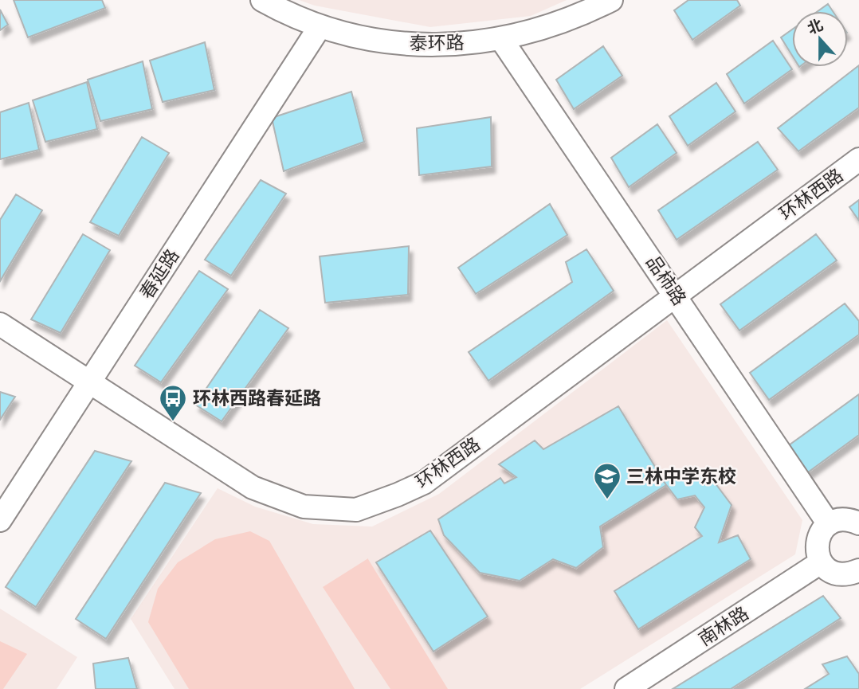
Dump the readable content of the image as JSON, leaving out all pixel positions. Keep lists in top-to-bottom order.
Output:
{
  "streets": {
    "street": [
      "泰环路",
      "环林西路",
      "春延路",
      "品柿路",
      "南林路"
    ]
  },
  "crossings": [
    ["泰环路", "春延路"],
    ["泰环路", "品柿路"],
    ["环林西路", "春延路"],
    ["环林西路", "品柿路"]
  ],
  "places": {
    "bus stop": ["环林西路春延路"],
    "school or university": ["三林中学东校"]
  },
  "north": "top"
}
